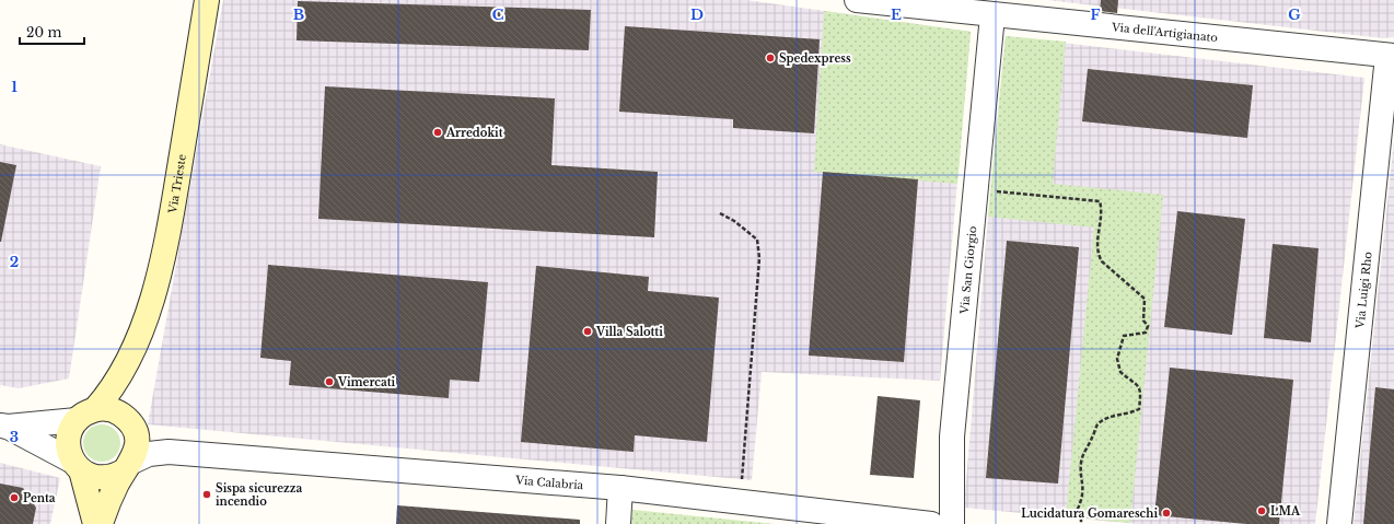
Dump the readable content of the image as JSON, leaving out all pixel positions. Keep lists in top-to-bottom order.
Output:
{
  "streets": {
    "street": [
      "Via dell'Artigianato",
      "Via Trieste",
      "Via San Giorgio",
      "Via Luigi Rho",
      "Via Calabria"
    ]
  },
  "crossings": [
    ["Via dell'Artigianato", "Via San Giorgio"],
    ["Via dell'Artigianato", "Via Luigi Rho"]
  ],
  "places": [
    "Spedexpress",
    "Arredokit",
    "Villa Salotti",
    "Vimercati",
    "Sispa sicurezza incendio",
    "Penta",
    "LMA",
    "Lucidatura Gomareschi"
  ],
  "scale_bar": "20 m",
  "grid": {
    "columns": [
      "B",
      "C",
      "D",
      "E",
      "F",
      "G"
    ],
    "rows": ["1", "2", "3"]
  }
}
